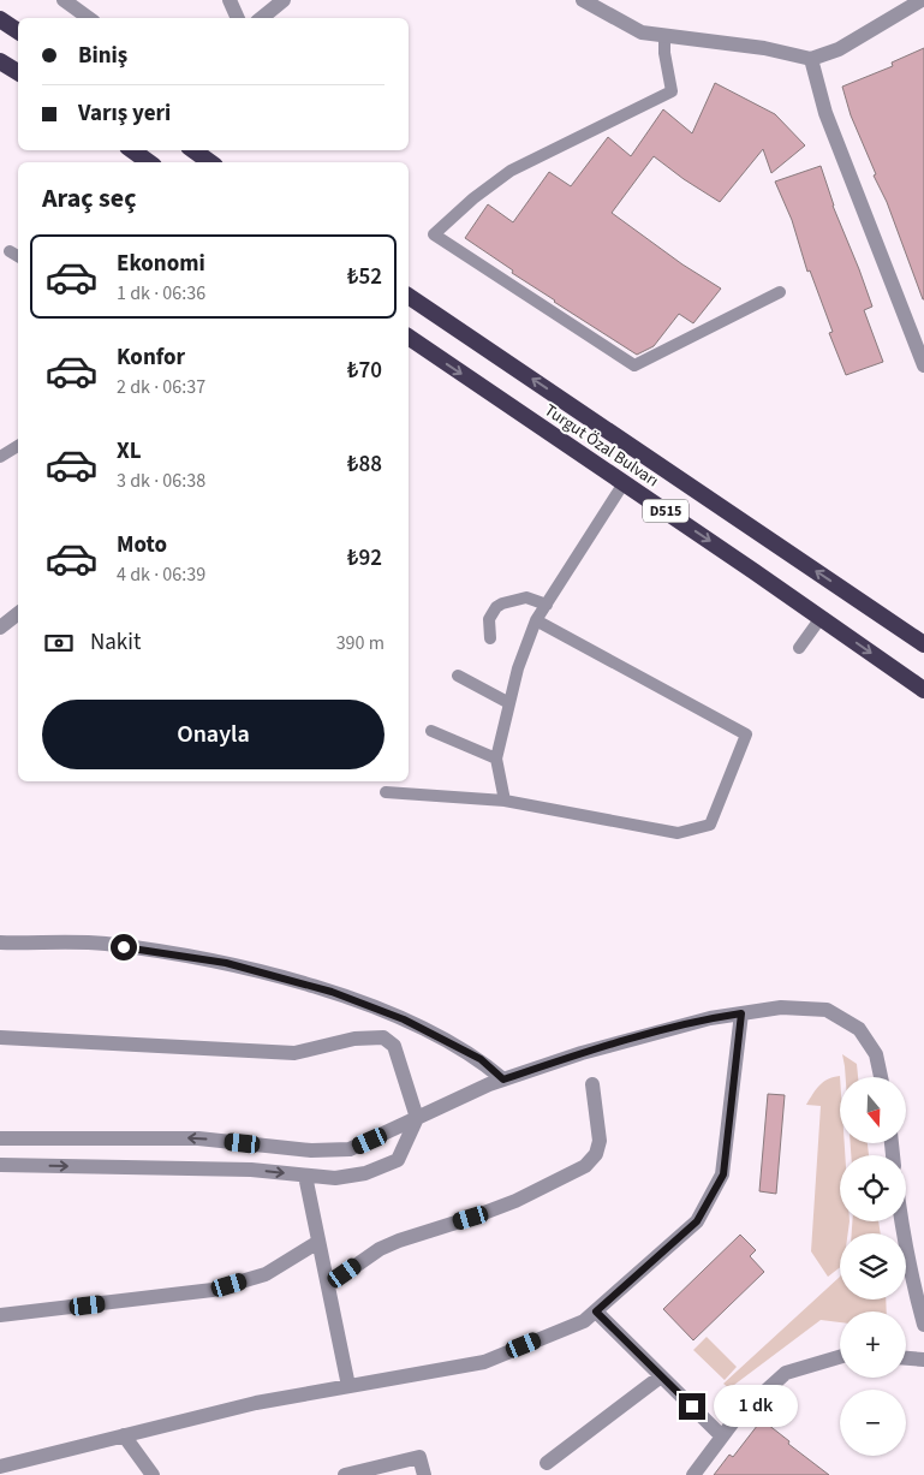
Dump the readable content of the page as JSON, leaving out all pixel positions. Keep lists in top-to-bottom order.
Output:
{
  "streets": {
    "highway": ["Turgut Özal Bulvarı", "D515"]
  },
  "north": "bottom",
  "page": {
    "banner": ["Biniş", "Varış yeri"],
    "heading": "Araç seç",
    "list": [
      {
        "name": "Ekonomi",
        "note": "1 dk · 06:36",
        "value": "₺52"
      },
      {
        "name": "Konfor",
        "note": "2 dk · 06:37",
        "value": "₺70"
      },
      {
        "name": "XL",
        "note": "3 dk · 06:38",
        "value": "₺88"
      },
      {
        "name": "Moto",
        "note": "4 dk · 06:39",
        "value": "₺92"
      }
    ],
    "pay": ["Nakit", "390 m"],
    "buttons": "Onayla",
    "map_buttons": ["+", "−"],
    "bubble": "1 dk"
  }
}
